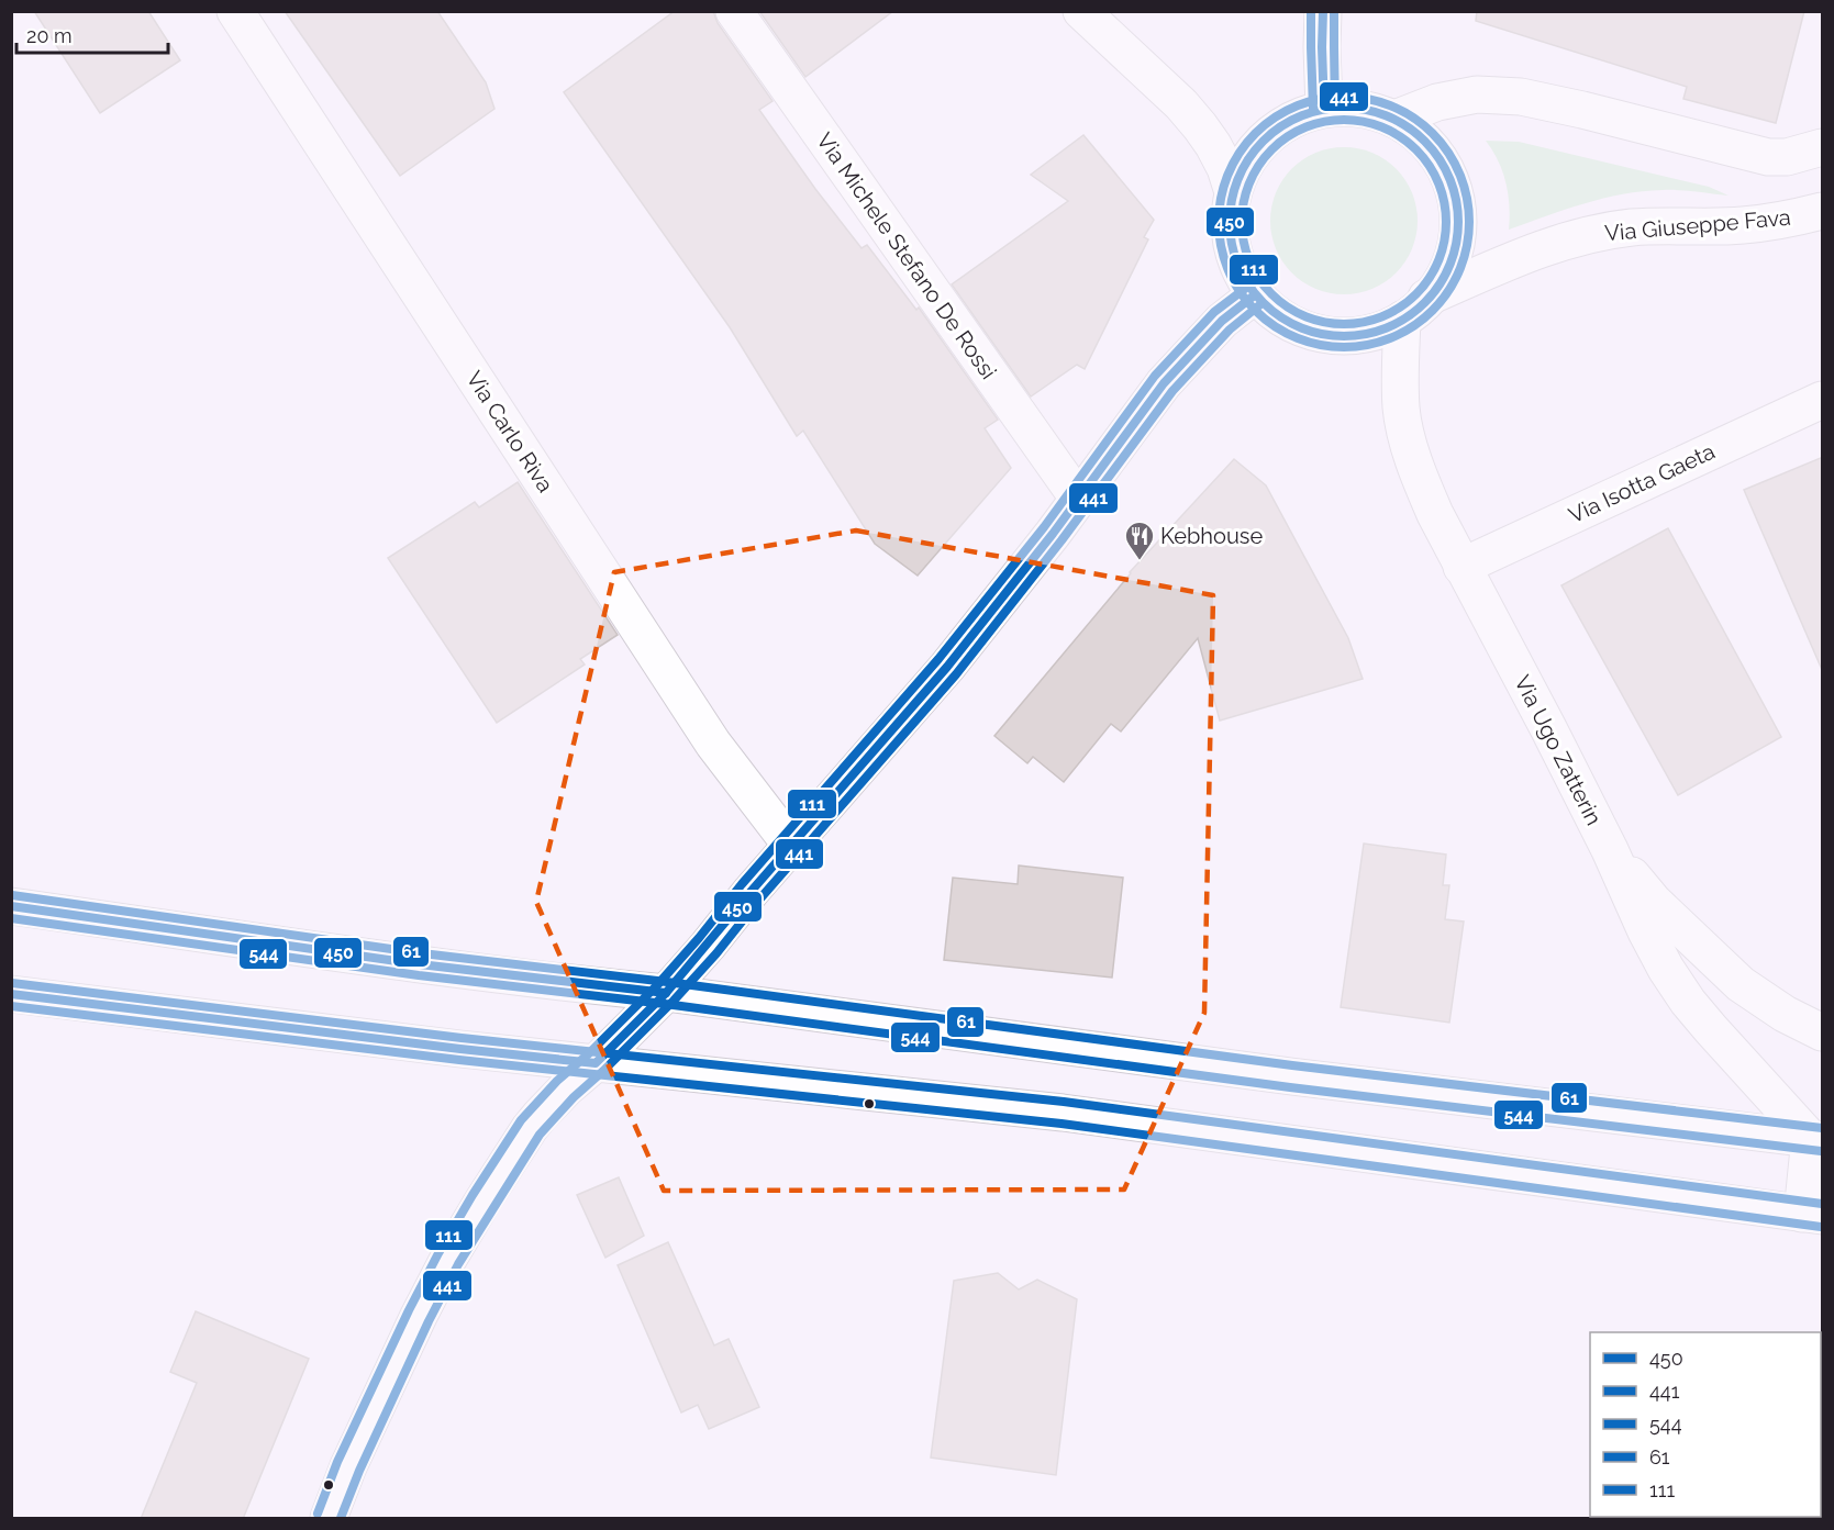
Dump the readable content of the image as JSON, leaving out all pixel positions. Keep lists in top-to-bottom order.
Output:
{
  "streets": {
    "street": [
      "Via Giuseppe Fava",
      "Via Michele Stefano De Rossi",
      "Via Carlo Riva",
      "Via Isotta Gaeta",
      "Via Ugo Zatterin"
    ]
  },
  "crossings": [
    ["Via Giuseppe Fava", "Via Ugo Zatterin"],
    ["Via Isotta Gaeta", "Via Ugo Zatterin"]
  ],
  "places": {
    "restaurant": ["Kebhouse"]
  },
  "lines": [
    "transit line 450",
    "transit line 441",
    "transit line 111",
    "transit line 61",
    "transit line 544"
  ],
  "legend": [
    "450",
    "441",
    "544",
    "61",
    "111"
  ],
  "scale_bar": "20 m"
}
